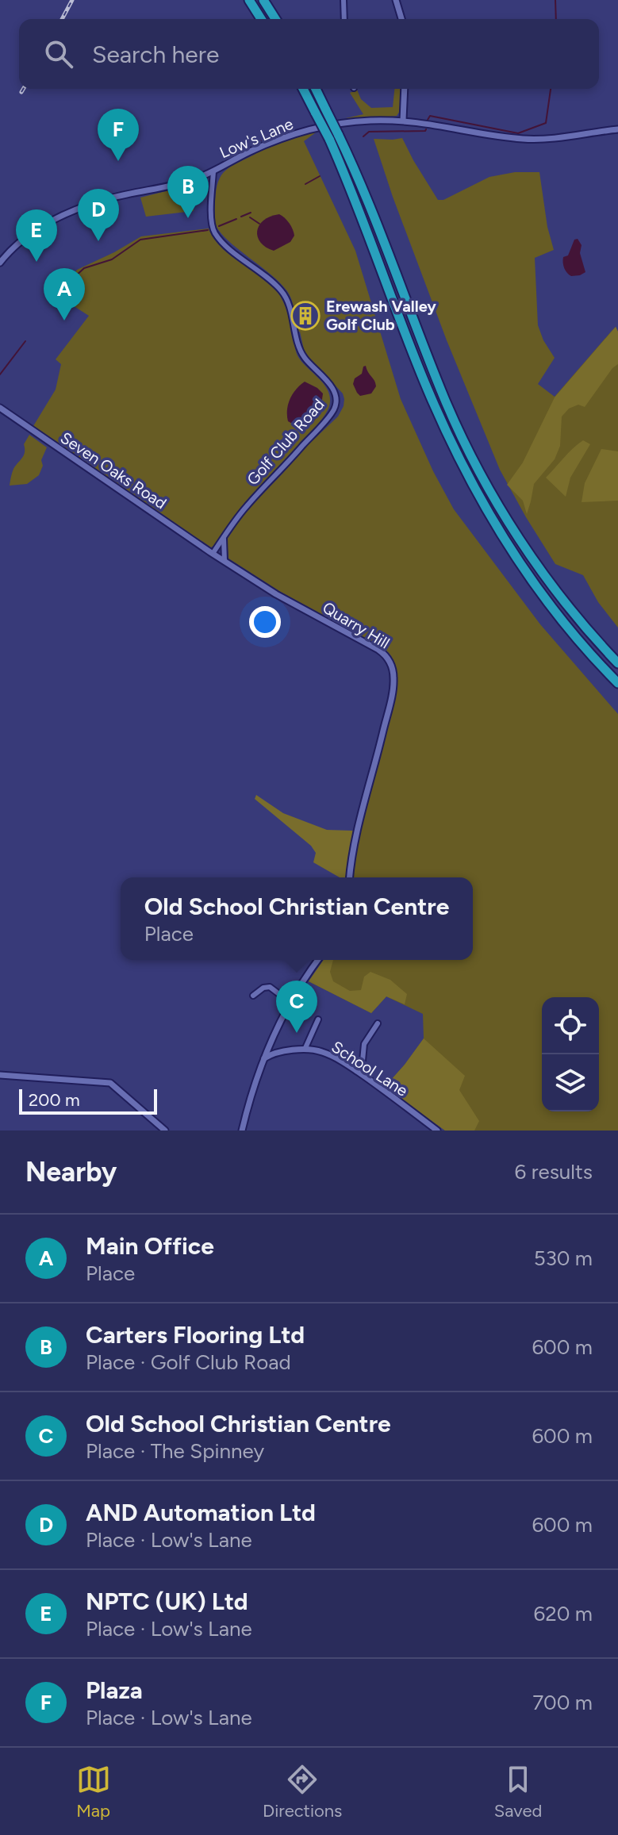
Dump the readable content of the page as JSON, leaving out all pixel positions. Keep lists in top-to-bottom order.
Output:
{
  "streets": {
    "street": [
      "Low's Lane",
      "Golf Club Road",
      "Seven Oaks Road",
      "Quarry Hill",
      "School Lane"
    ]
  },
  "crossings": [
    ["Low's Lane", "Golf Club Road"],
    ["Golf Club Road", "Seven Oaks Road"],
    ["Golf Club Road", "Quarry Hill"],
    ["Seven Oaks Road", "Quarry Hill"]
  ],
  "places": {
    "building": ["Erewash Valley Golf Club"]
  },
  "scale_bar": "200 m",
  "page": {
    "search": "Search here",
    "pins": [
      "F",
      "B",
      "D",
      "E",
      "A",
      "C"
    ],
    "popup": ["Old School Christian Centre", "Place"],
    "scale": "200 m",
    "heading": ["Nearby", "6 results"],
    "list": [
      {
        "mark": "A",
        "name": "Main Office",
        "note": "Place",
        "value": "530 m"
      },
      {
        "mark": "B",
        "name": "Carters Flooring Ltd",
        "note": "Place · Golf Club Road",
        "value": "600 m"
      },
      {
        "mark": "C",
        "name": "Old School Christian Centre",
        "note": "Place · The Spinney",
        "value": "600 m"
      },
      {
        "mark": "D",
        "name": "AND Automation Ltd",
        "note": "Place · Low's Lane",
        "value": "600 m"
      },
      {
        "mark": "E",
        "name": "NPTC (UK) Ltd",
        "note": "Place · Low's Lane",
        "value": "620 m"
      },
      {
        "mark": "F",
        "name": "Plaza",
        "note": "Place · Low's Lane",
        "value": "700 m"
      }
    ],
    "nav": ["Map", "Directions", "Saved"]
  }
}
